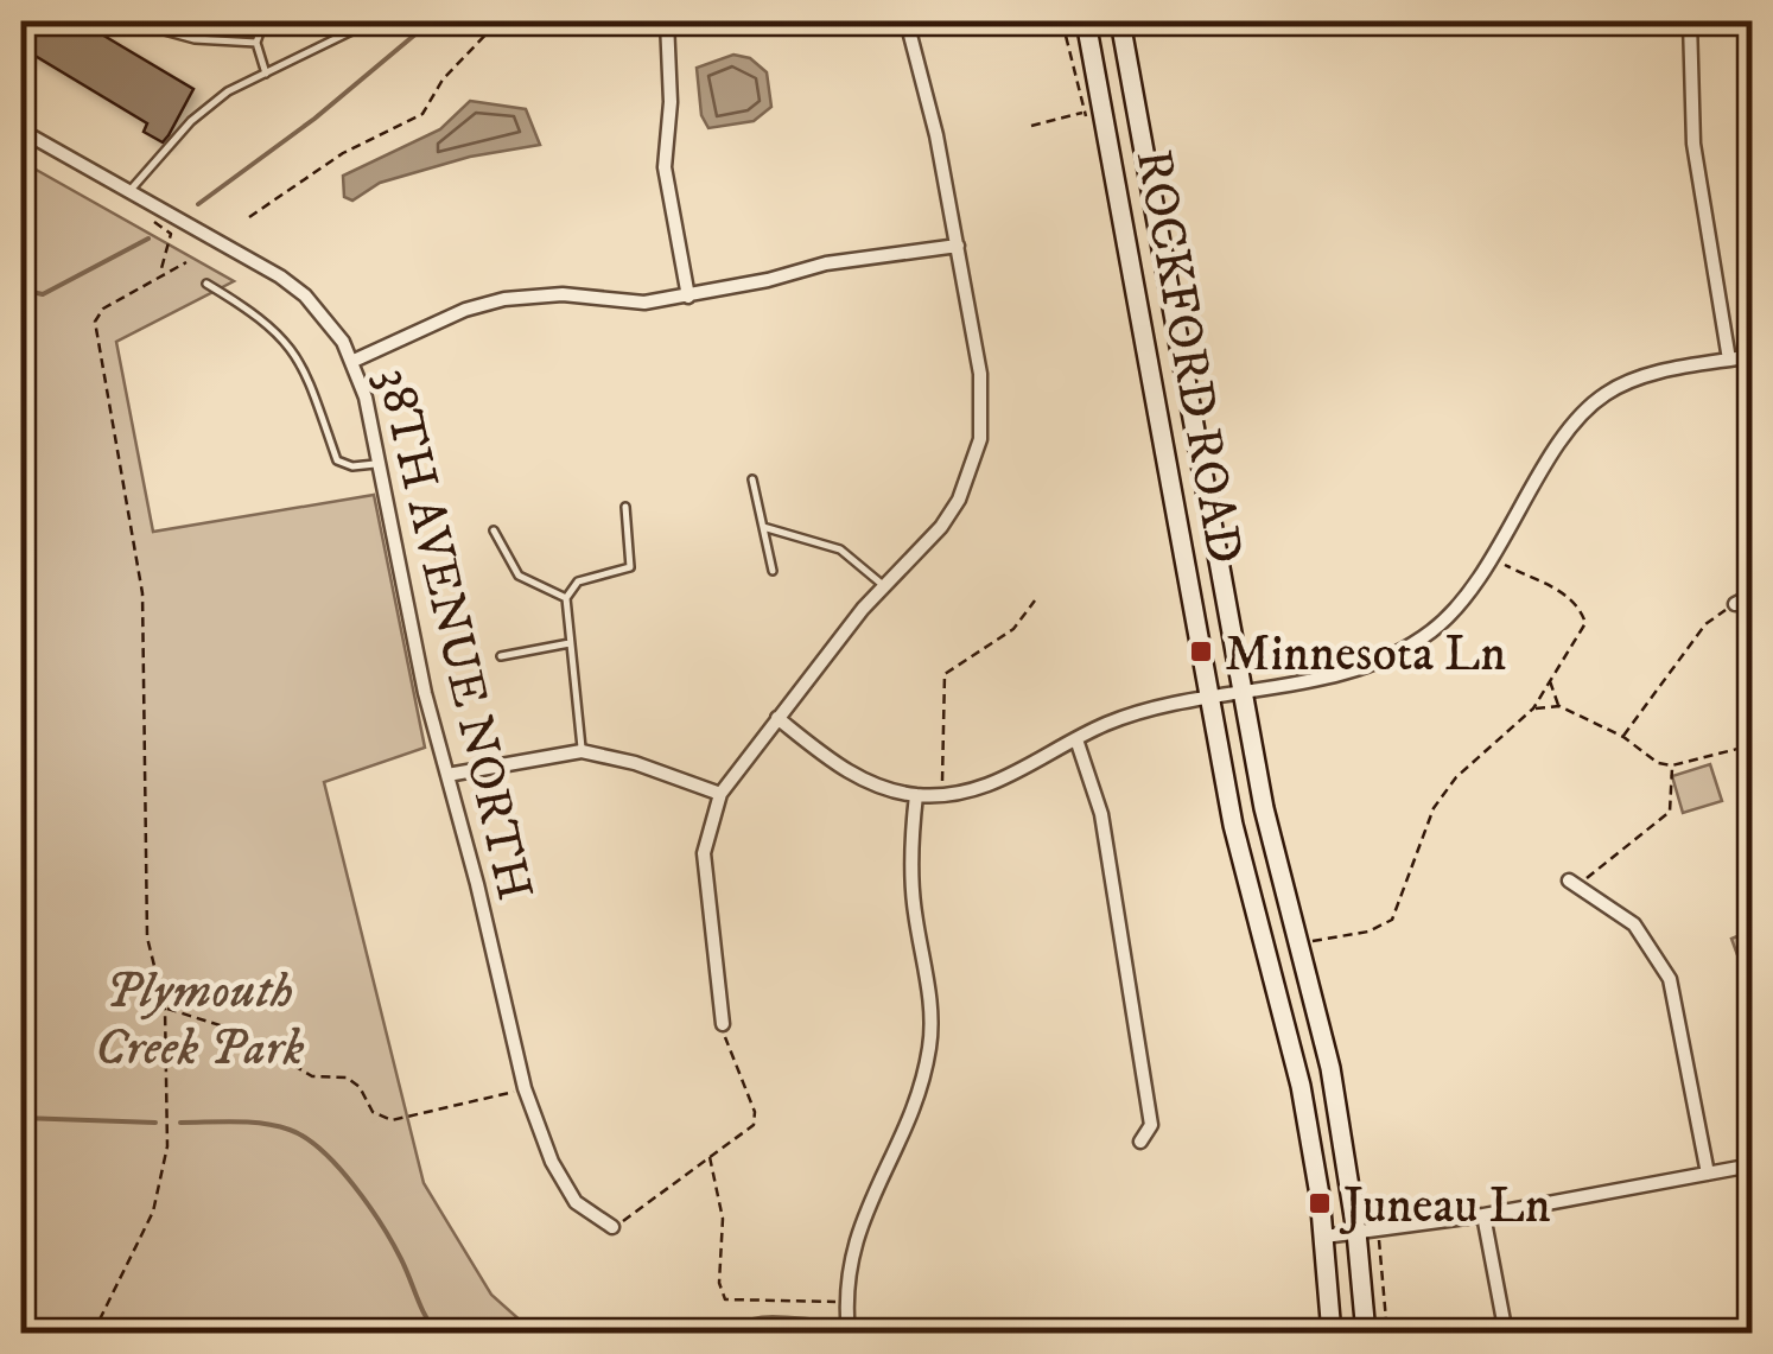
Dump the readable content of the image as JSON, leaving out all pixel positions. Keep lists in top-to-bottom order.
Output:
{
  "streets": {
    "main road": ["ROCKFORD ROAD"],
    "street": ["38TH AVENUE NORTH"]
  },
  "parks": ["Plymouth Creek Park"],
  "places": {
    "transit": ["Minnesota Ln", "Juneau Ln"]
  }
}
